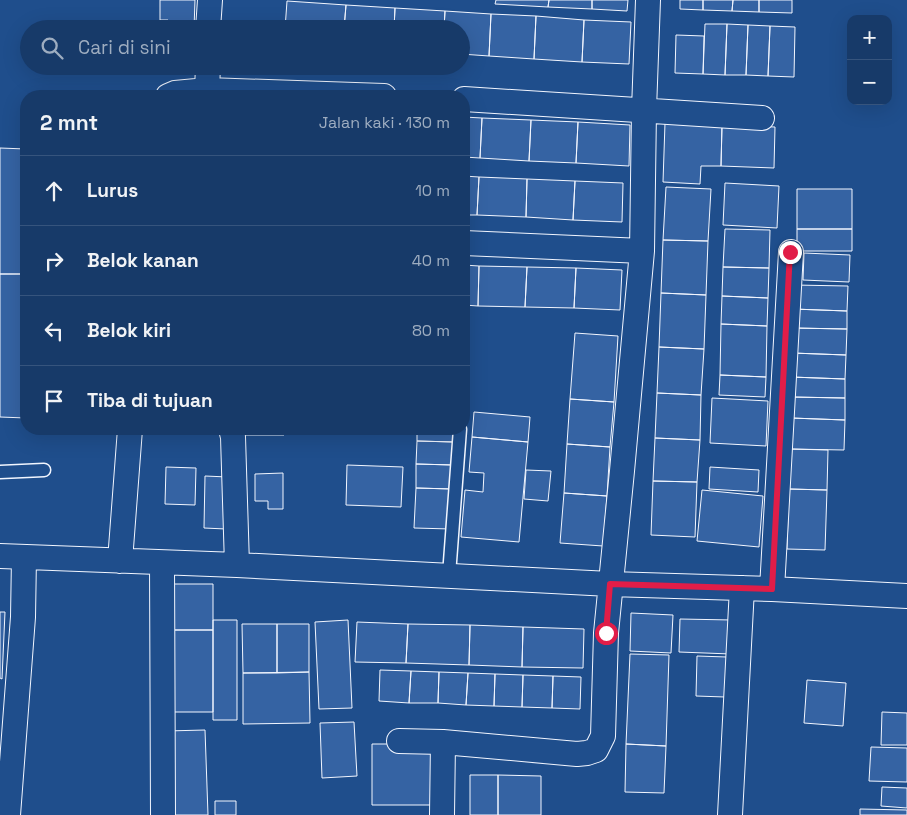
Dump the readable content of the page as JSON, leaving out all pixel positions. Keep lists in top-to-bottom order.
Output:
{
  "page": {
    "map_buttons": ["+", "−"],
    "search": "Cari di sini",
    "heading": ["2 mnt", "Jalan kaki · 130 m"],
    "list": [
      ["Lurus", "10 m"],
      ["Belok kanan", "40 m"],
      ["Belok kiri", "80 m"],
      "Tiba di tujuan"
    ]
  }
}
